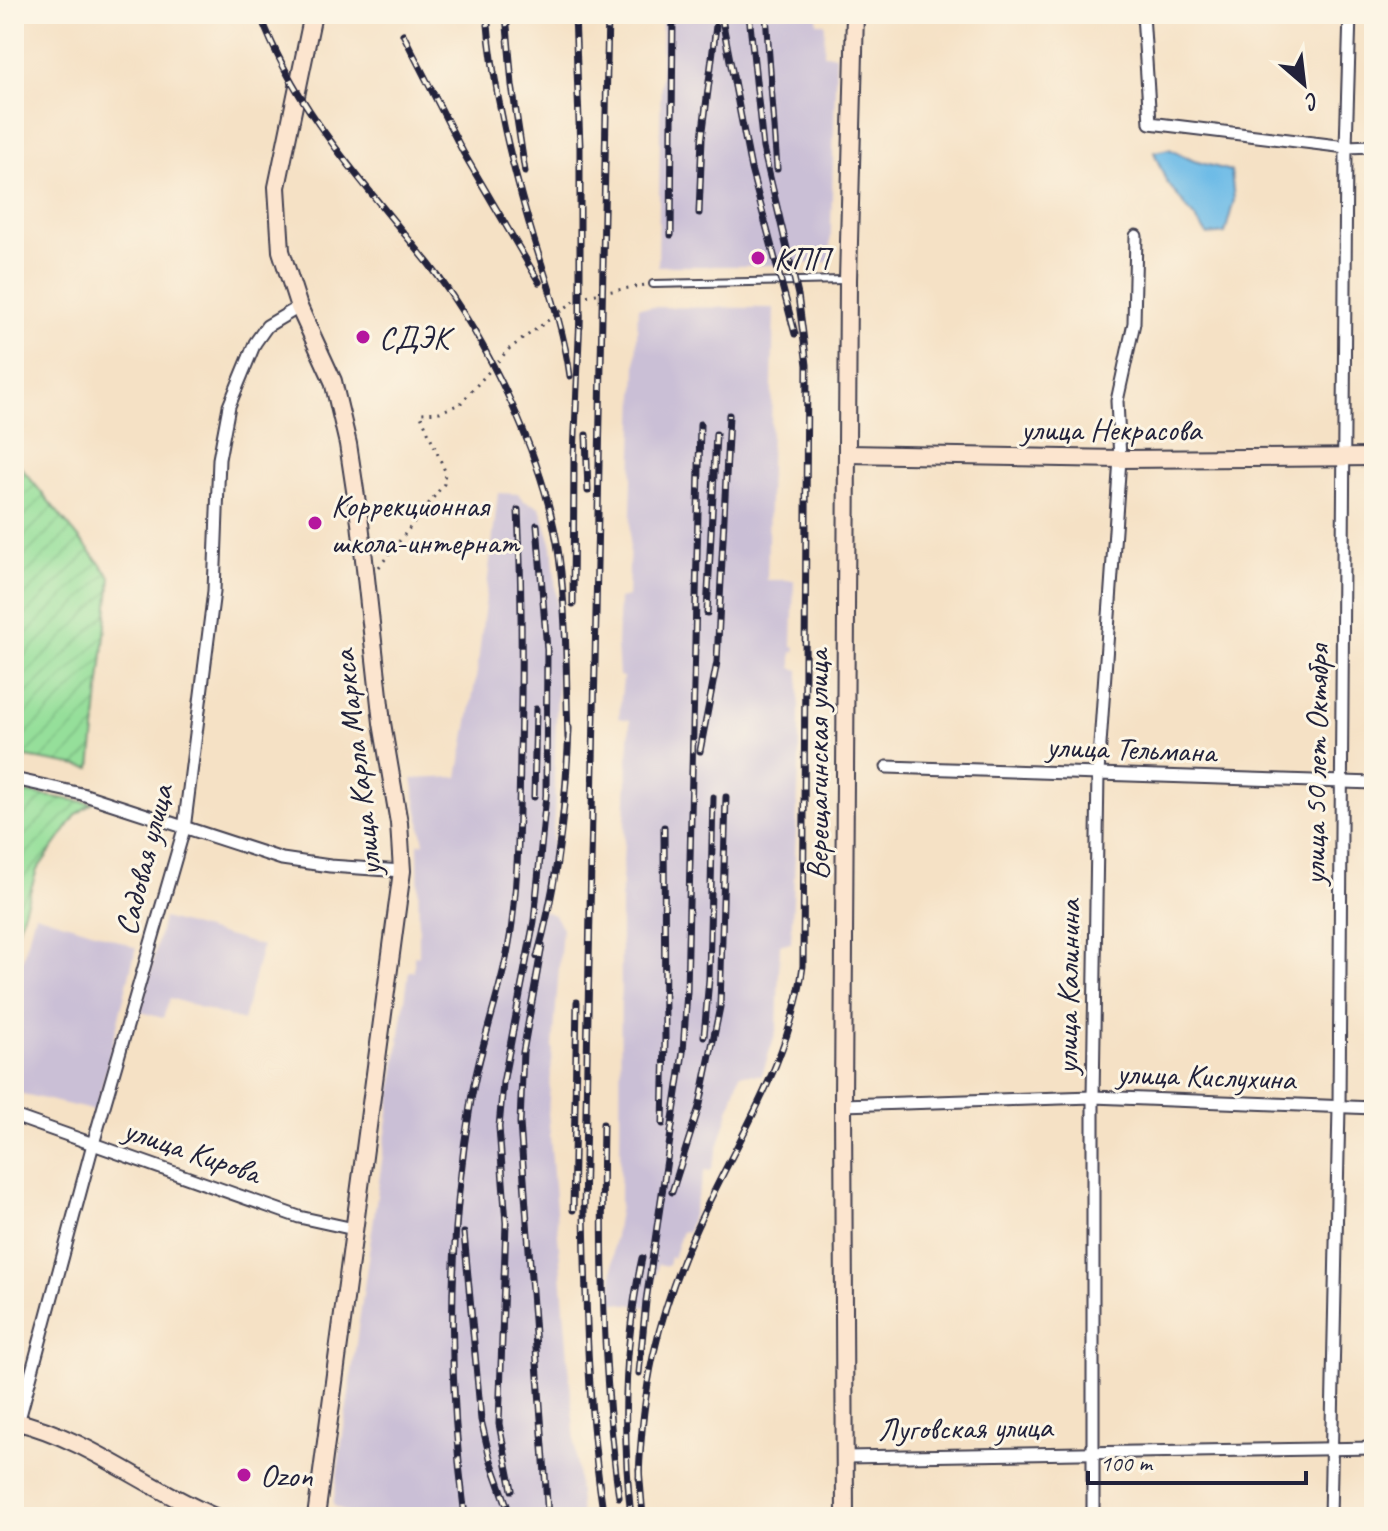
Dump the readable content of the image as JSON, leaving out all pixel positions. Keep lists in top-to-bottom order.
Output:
{
  "streets": {
    "main road": ["улица Некрасова", "улица Карла Маркса", "Верещагинская улица"],
    "street": [
      "улица Тельмана",
      "улица 50 лет Октября",
      "Садовая улица",
      "улица Калинина",
      "улица Кислухина",
      "улица Кирова",
      "Луговская улица"
    ]
  },
  "crossings": [
    ["улица Некрасова", "Верещагинская улица"],
    ["улица Некрасова", "улица 50 лет Октября"],
    ["улица Некрасова", "улица Калинина"],
    ["улица Тельмана", "улица 50 лет Октября"],
    ["улица Тельмана", "улица Калинина"],
    ["улица Карла Маркса", "Садовая улица"],
    ["улица Карла Маркса", "улица Кирова"],
    ["Верещагинская улица", "улица Кислухина"],
    ["Верещагинская улица", "Луговская улица"],
    ["улица 50 лет Октября", "улица Кислухина"],
    ["улица 50 лет Октября", "Луговская улица"],
    ["Садовая улица", "улица Кирова"],
    ["улица Калинина", "улица Кислухина"],
    ["улица Калинина", "Луговская улица"]
  ],
  "places": [
    "КПП",
    "СДЭК",
    "Коррекционная школа-интернат",
    "Ozon"
  ],
  "scale_bar": "100 m",
  "north": "bottom right"
}
